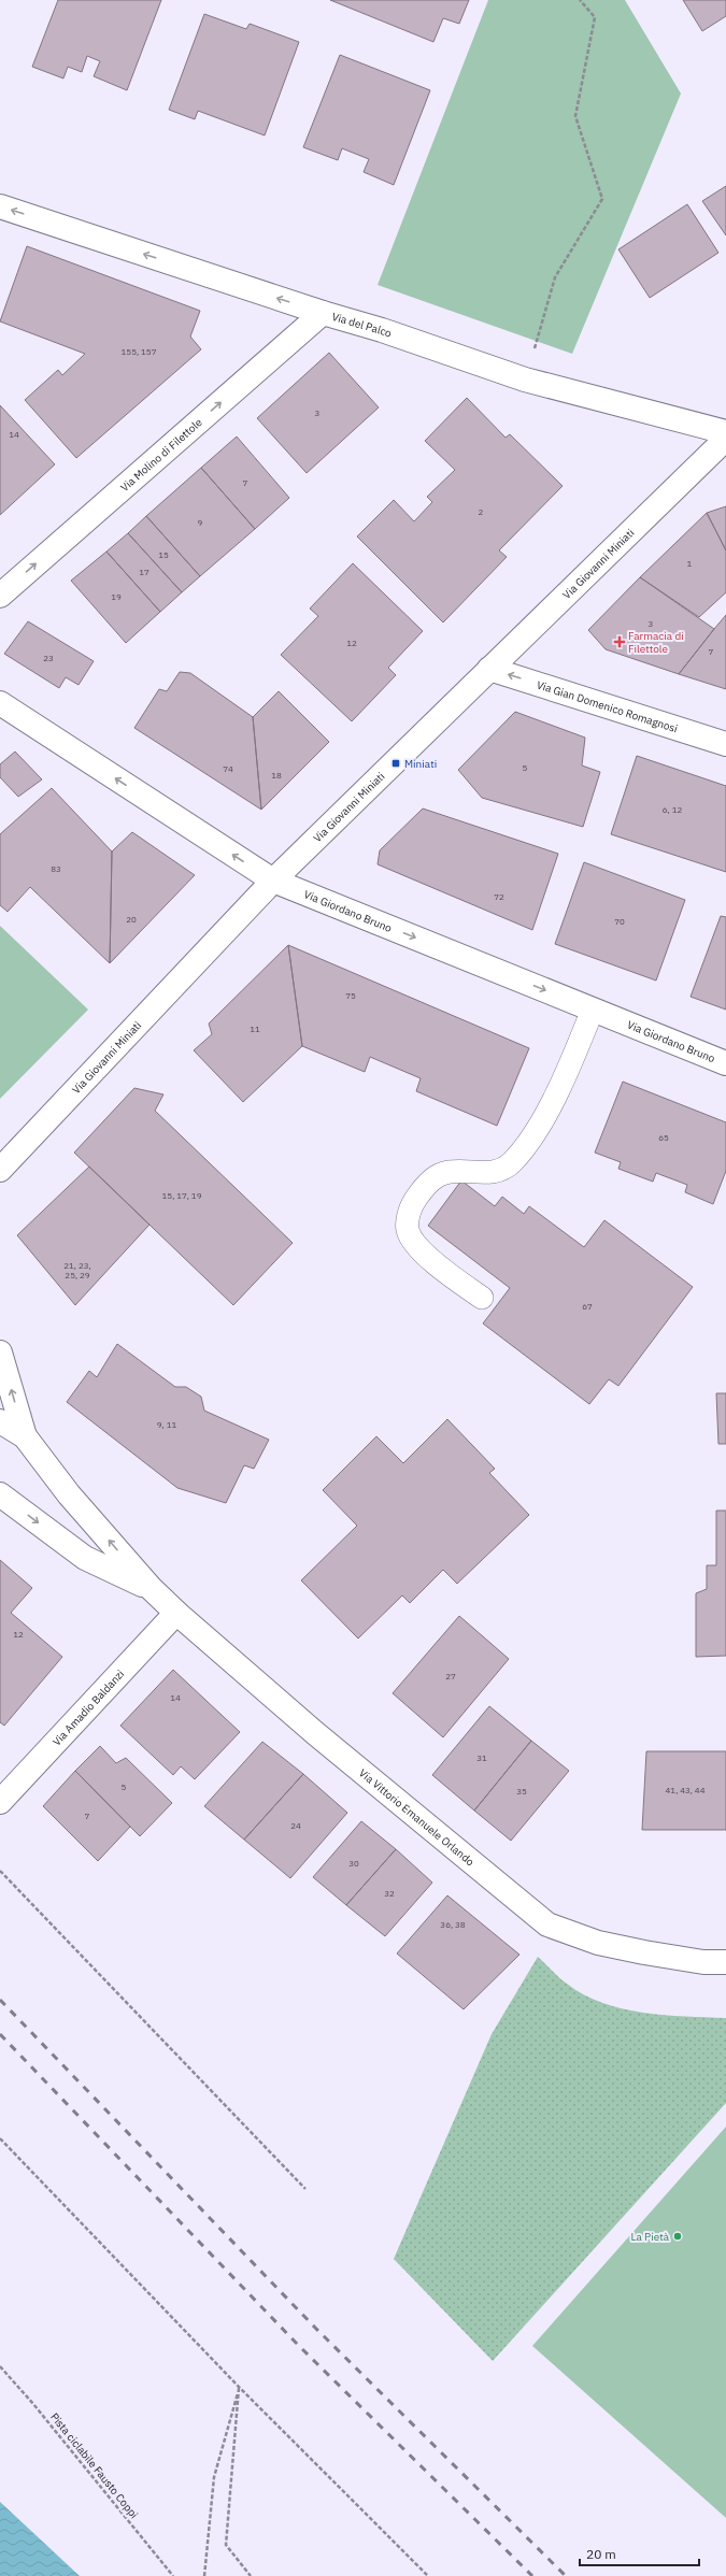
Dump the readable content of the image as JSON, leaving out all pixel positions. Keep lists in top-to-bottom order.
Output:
{
  "streets": {
    "street": [
      "Via del Palco",
      "Via Molino di Filettole",
      "Via Giovanni Miniati",
      "Via Gian Domenico Romagnosi",
      "Via Giordano Bruno",
      "Via Amadio Baldanzi",
      "Via Vittorio Emanuele Orlando"
    ],
    "path": ["Pista ciclabile Fausto Coppi"]
  },
  "crossings": [
    ["Via del Palco", "Via Molino di Filettole"],
    ["Via Giovanni Miniati", "Via Gian Domenico Romagnosi"],
    ["Via Giovanni Miniati", "Via Giordano Bruno"],
    ["Via Amadio Baldanzi", "Via Vittorio Emanuele Orlando"]
  ],
  "one_way": ["Via del Palco", "Via Molino di Filettole", "Via Gian Domenico Romagnosi"],
  "places": {
    "health": ["Farmacia di Filettole"],
    "transit": ["Miniati"],
    "other": ["La Pietà"]
  },
  "house_numbers": [
    "155, 157",
    "3",
    "14",
    "7",
    "2",
    "9",
    "15",
    "1",
    "17",
    "19",
    "3",
    "12",
    "7",
    "23",
    "5",
    "74",
    "18",
    "6, 12",
    "83",
    "72",
    "20",
    "70",
    "75",
    "11",
    "65",
    "15, 17, 19",
    "21, 23, 25, 29",
    "67",
    "9, 11",
    "12",
    "27",
    "14",
    "31",
    "5",
    "41, 43, 44",
    "35",
    "7",
    "24",
    "30",
    "32",
    "36, 38"
  ],
  "scale_bar": "20 m"
}
